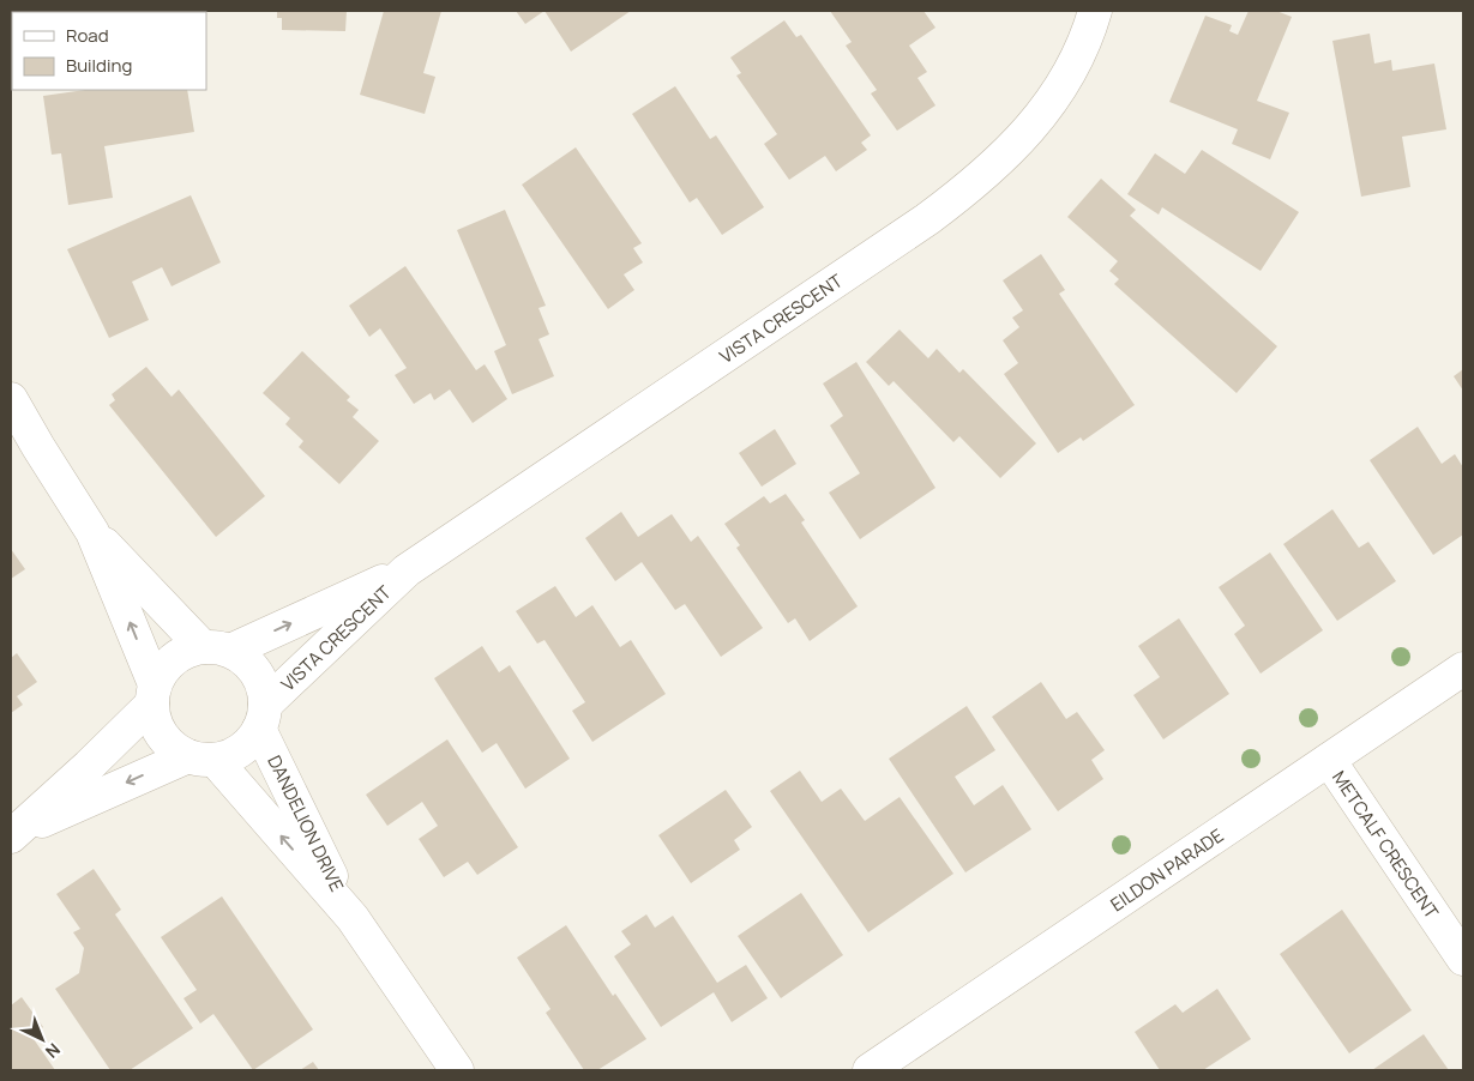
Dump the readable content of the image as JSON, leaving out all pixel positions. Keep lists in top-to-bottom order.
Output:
{
  "streets": {
    "street": [
      "VISTA CRESCENT",
      "DANDELION DRIVE",
      "METCALF CRESCENT",
      "EILDON PARADE"
    ]
  },
  "crossings": [
    ["VISTA CRESCENT", "DANDELION DRIVE"],
    ["METCALF CRESCENT", "EILDON PARADE"]
  ],
  "legend": ["Road", "Building"],
  "north": "bottom right"
}
